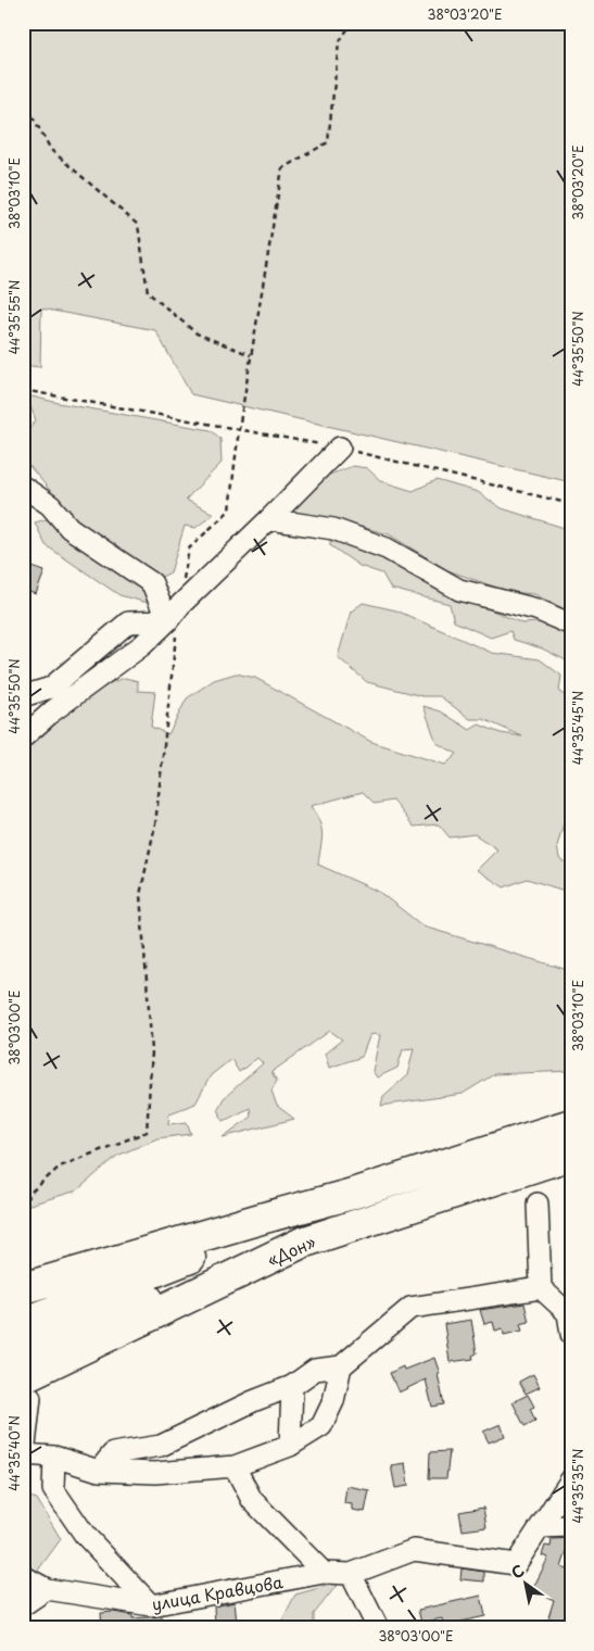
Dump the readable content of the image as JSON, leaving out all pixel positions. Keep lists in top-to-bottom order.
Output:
{
  "streets": {
    "highway": ["«Дон»"],
    "street": ["улица Кравцова"]
  },
  "north": "top left",
  "coordinates": [
    "38°03'20\"E",
    "38°03'10\"E",
    "44°35'55\"N",
    "44°35'50\"N",
    "44°35'45\"N",
    "38°03'00\"E",
    "44°35'40\"N",
    "44°35'35\"N"
  ]
}
